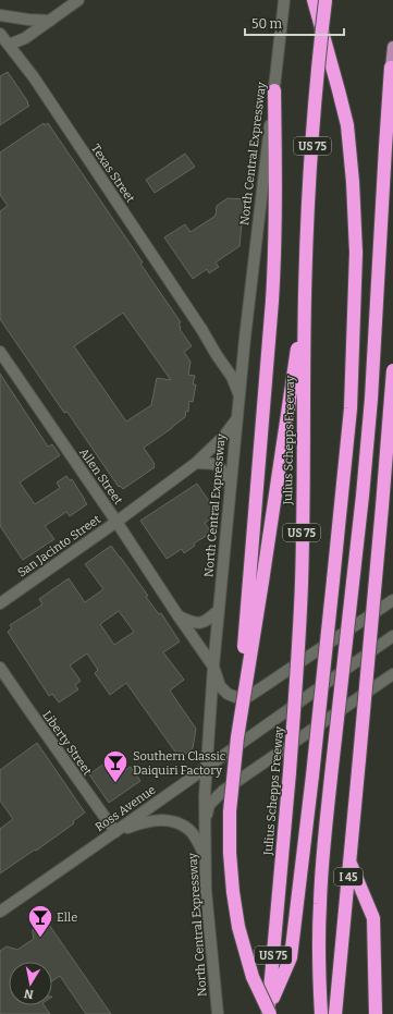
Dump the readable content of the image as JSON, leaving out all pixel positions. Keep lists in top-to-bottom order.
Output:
{
  "streets": {
    "highway": ["US 75", "Julius Schepps Freeway", "I 45"],
    "main road": [
      "North Central Expressway",
      "Texas Street",
      "Allen Street",
      "San Jacinto Street",
      "Liberty Street",
      "Ross Avenue"
    ]
  },
  "crossings": [
    ["North Central Expressway", "Texas Street"],
    ["North Central Expressway", "Allen Street"],
    ["North Central Expressway", "San Jacinto Street"],
    ["North Central Expressway", "Ross Avenue"],
    ["Allen Street", "San Jacinto Street"],
    ["Liberty Street", "Ross Avenue"]
  ],
  "places": {
    "bar": ["Southern Classic Daiquiri Factory", "Elle"]
  },
  "scale_bar": "50 m",
  "north": "bottom"
}
